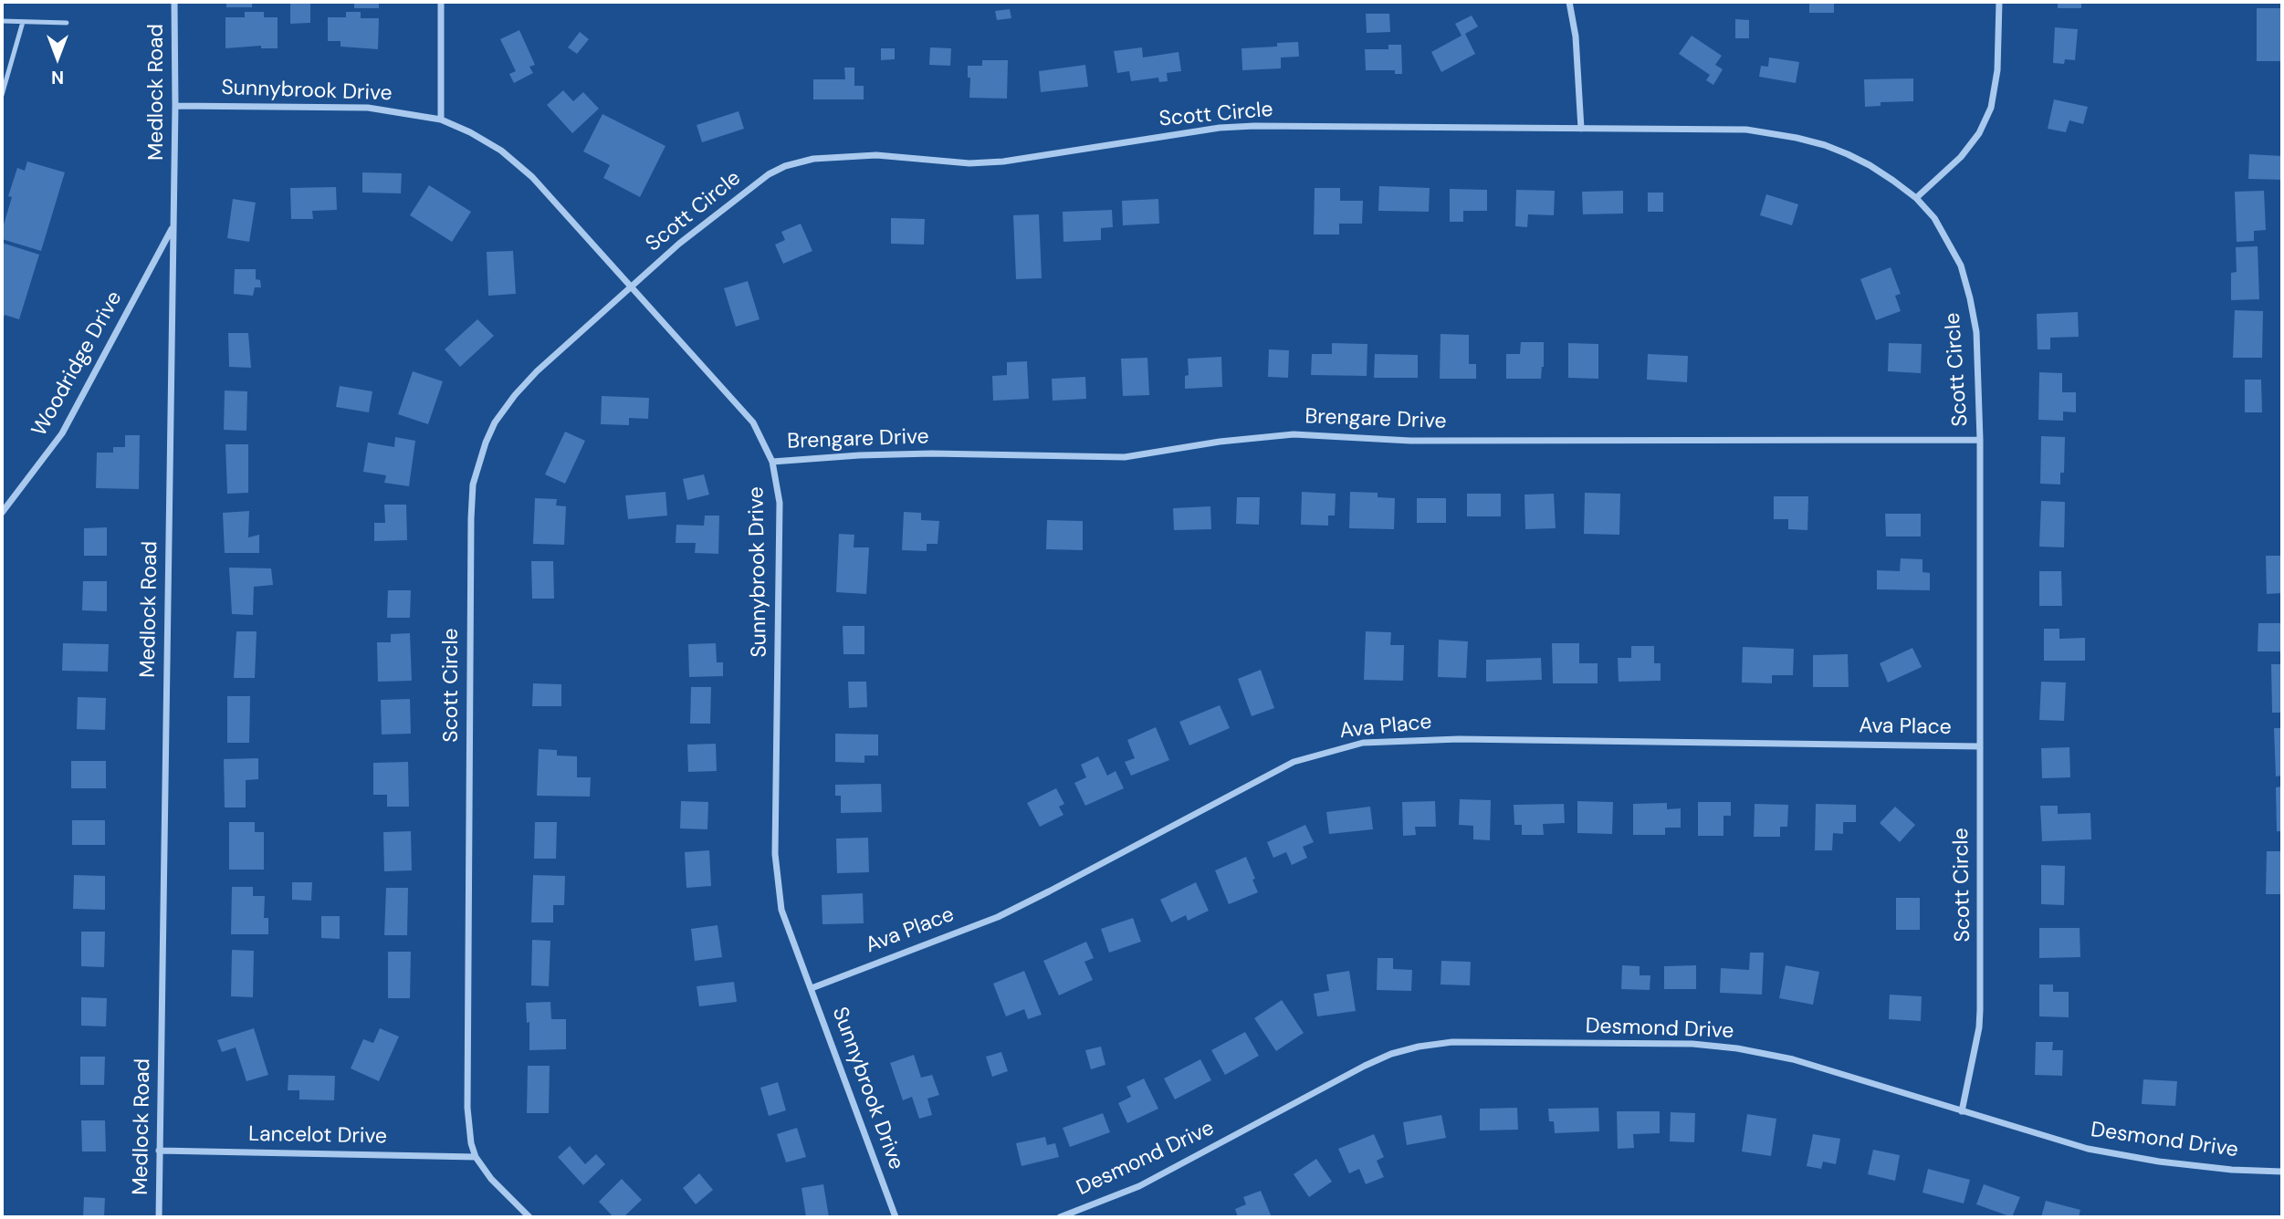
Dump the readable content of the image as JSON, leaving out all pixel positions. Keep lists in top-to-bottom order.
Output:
{
  "streets": {
    "street": [
      "Sunnybrook Drive",
      "Medlock Road",
      "Scott Circle",
      "Woodridge Drive",
      "Brengare Drive",
      "Ava Place",
      "Desmond Drive",
      "Lancelot Drive"
    ]
  },
  "crossings": [
    ["Sunnybrook Drive", "Medlock Road"],
    ["Sunnybrook Drive", "Scott Circle"],
    ["Sunnybrook Drive", "Brengare Drive"],
    ["Sunnybrook Drive", "Ava Place"],
    ["Medlock Road", "Woodridge Drive"],
    ["Medlock Road", "Lancelot Drive"],
    ["Scott Circle", "Brengare Drive"],
    ["Scott Circle", "Ava Place"],
    ["Scott Circle", "Desmond Drive"],
    ["Scott Circle", "Lancelot Drive"]
  ],
  "north": "bottom"
}
